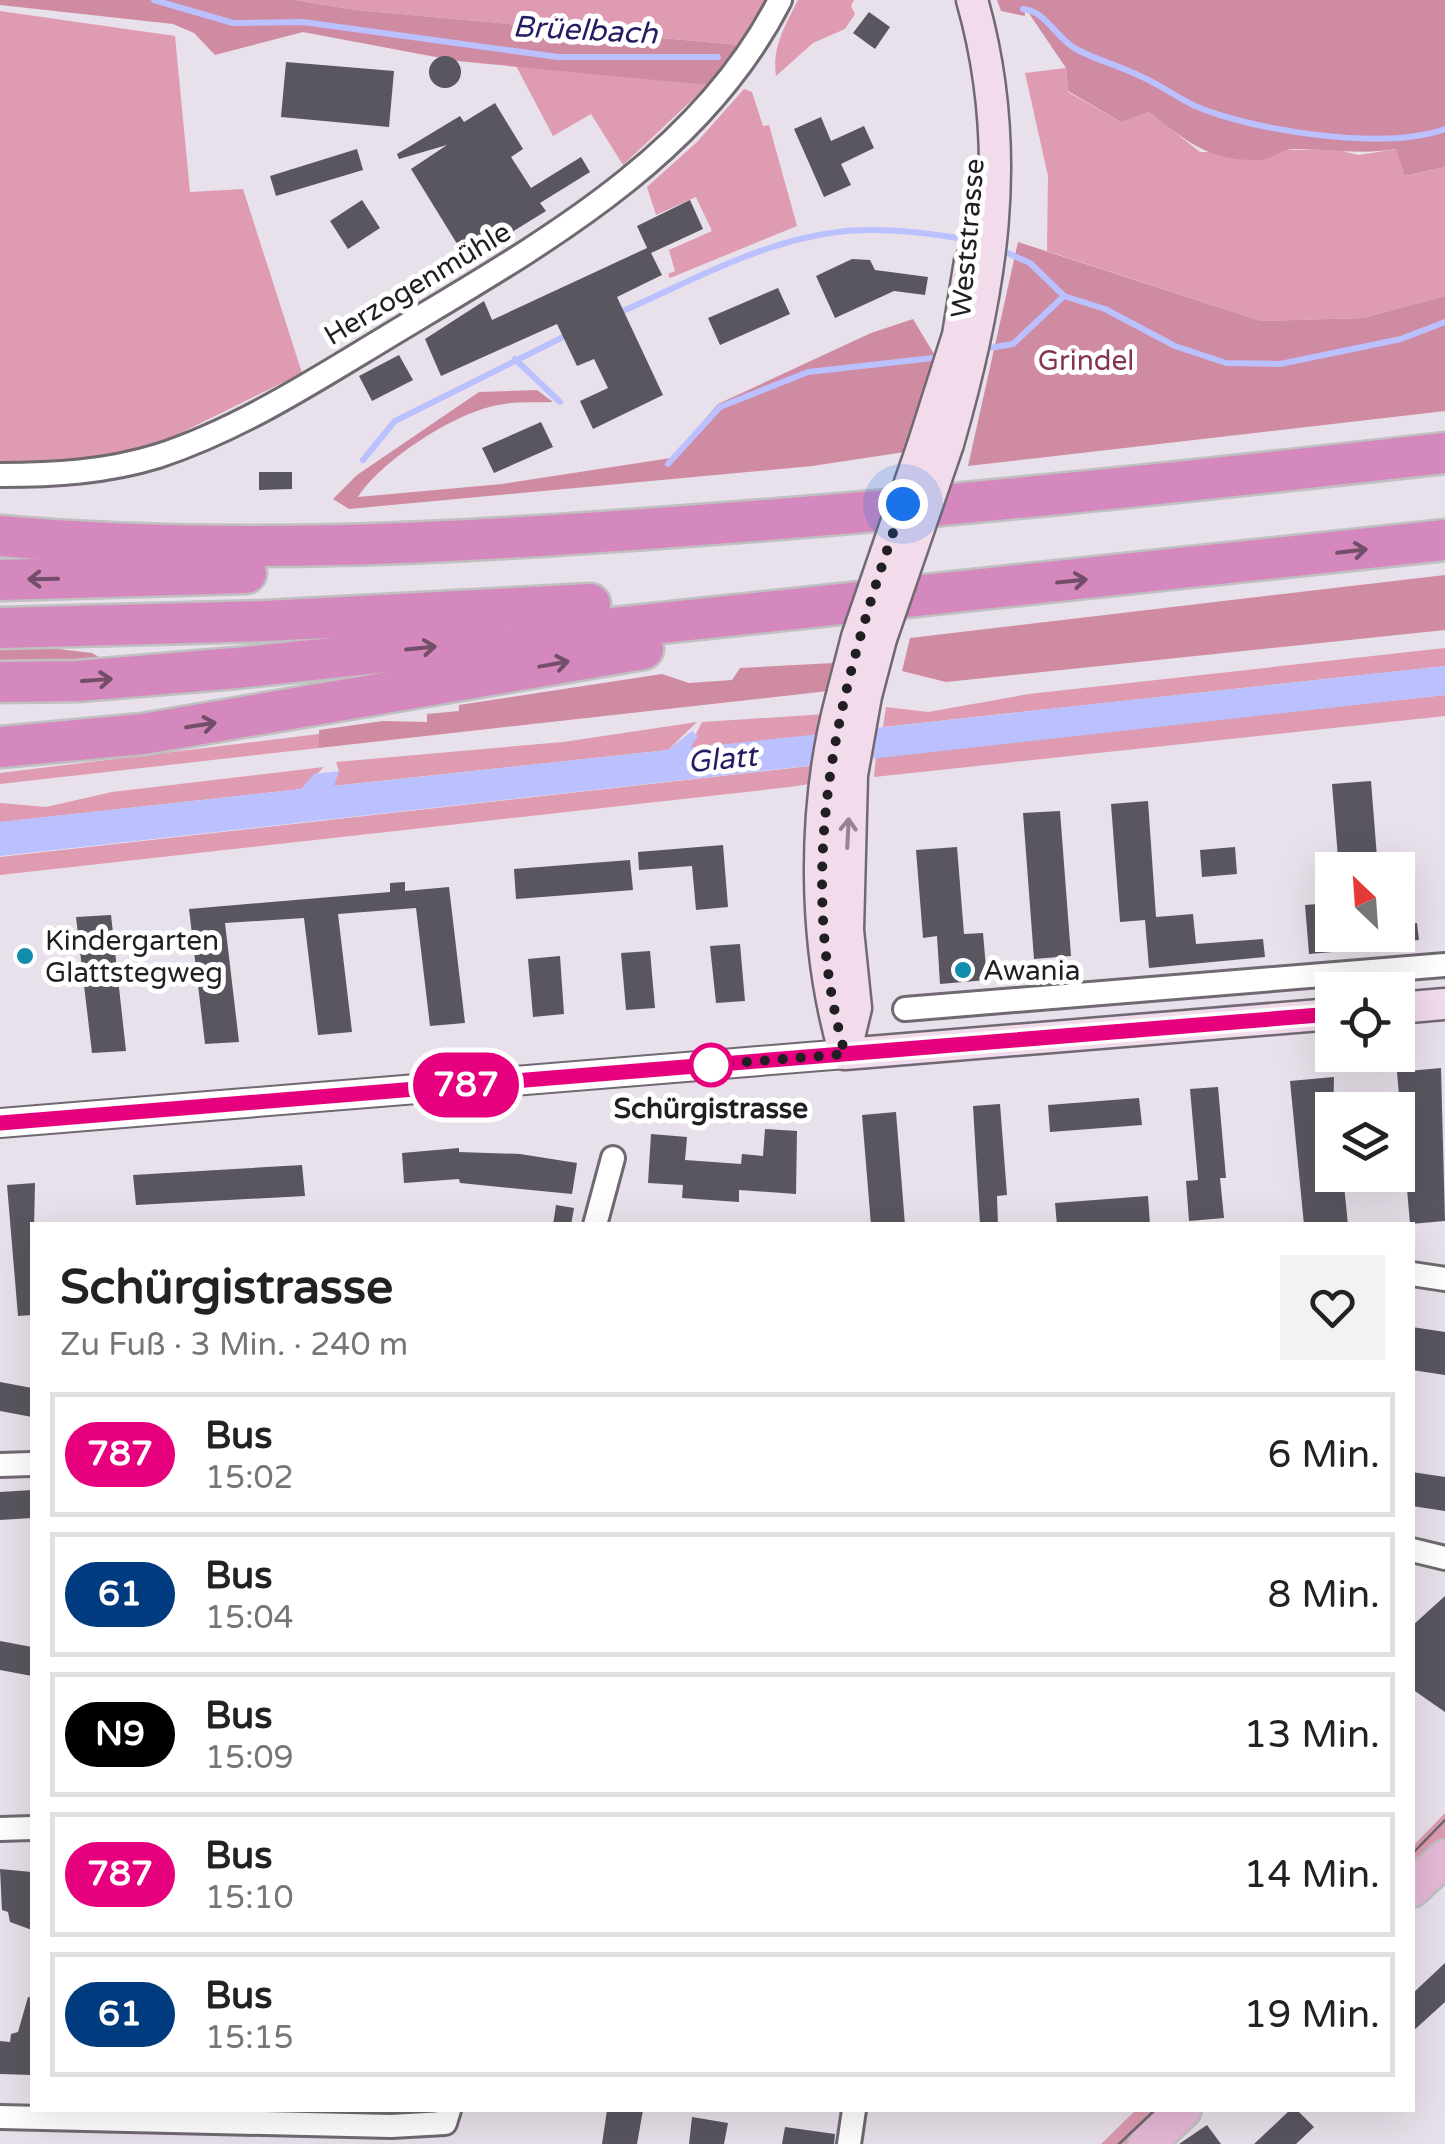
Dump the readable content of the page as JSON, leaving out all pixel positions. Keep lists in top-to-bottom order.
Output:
{
  "streets": {
    "main road": ["Weststrasse"],
    "street": ["Herzogenmühle"]
  },
  "water": ["Brüelbach", "Glatt"],
  "parks": ["Grindel"],
  "places": ["Kindergarten Glattstegweg", "Awania", "Schürgistrasse"],
  "lines": ["bus line 787"],
  "north": "top left",
  "page": {
    "on_map": "787",
    "heading": ["Schürgistrasse", "Zu Fuß · 3 Min. · 240 m"],
    "list": [
      {
        "mark": "787",
        "name": "Bus",
        "note": "15:02",
        "value": "6 Min."
      },
      {
        "mark": "61",
        "name": "Bus",
        "note": "15:04",
        "value": "8 Min."
      },
      {
        "mark": "N9",
        "name": "Bus",
        "note": "15:09",
        "value": "13 Min."
      },
      {
        "mark": "787",
        "name": "Bus",
        "note": "15:10",
        "value": "14 Min."
      },
      {
        "mark": "61",
        "name": "Bus",
        "note": "15:15",
        "value": "19 Min."
      }
    ]
  }
}
